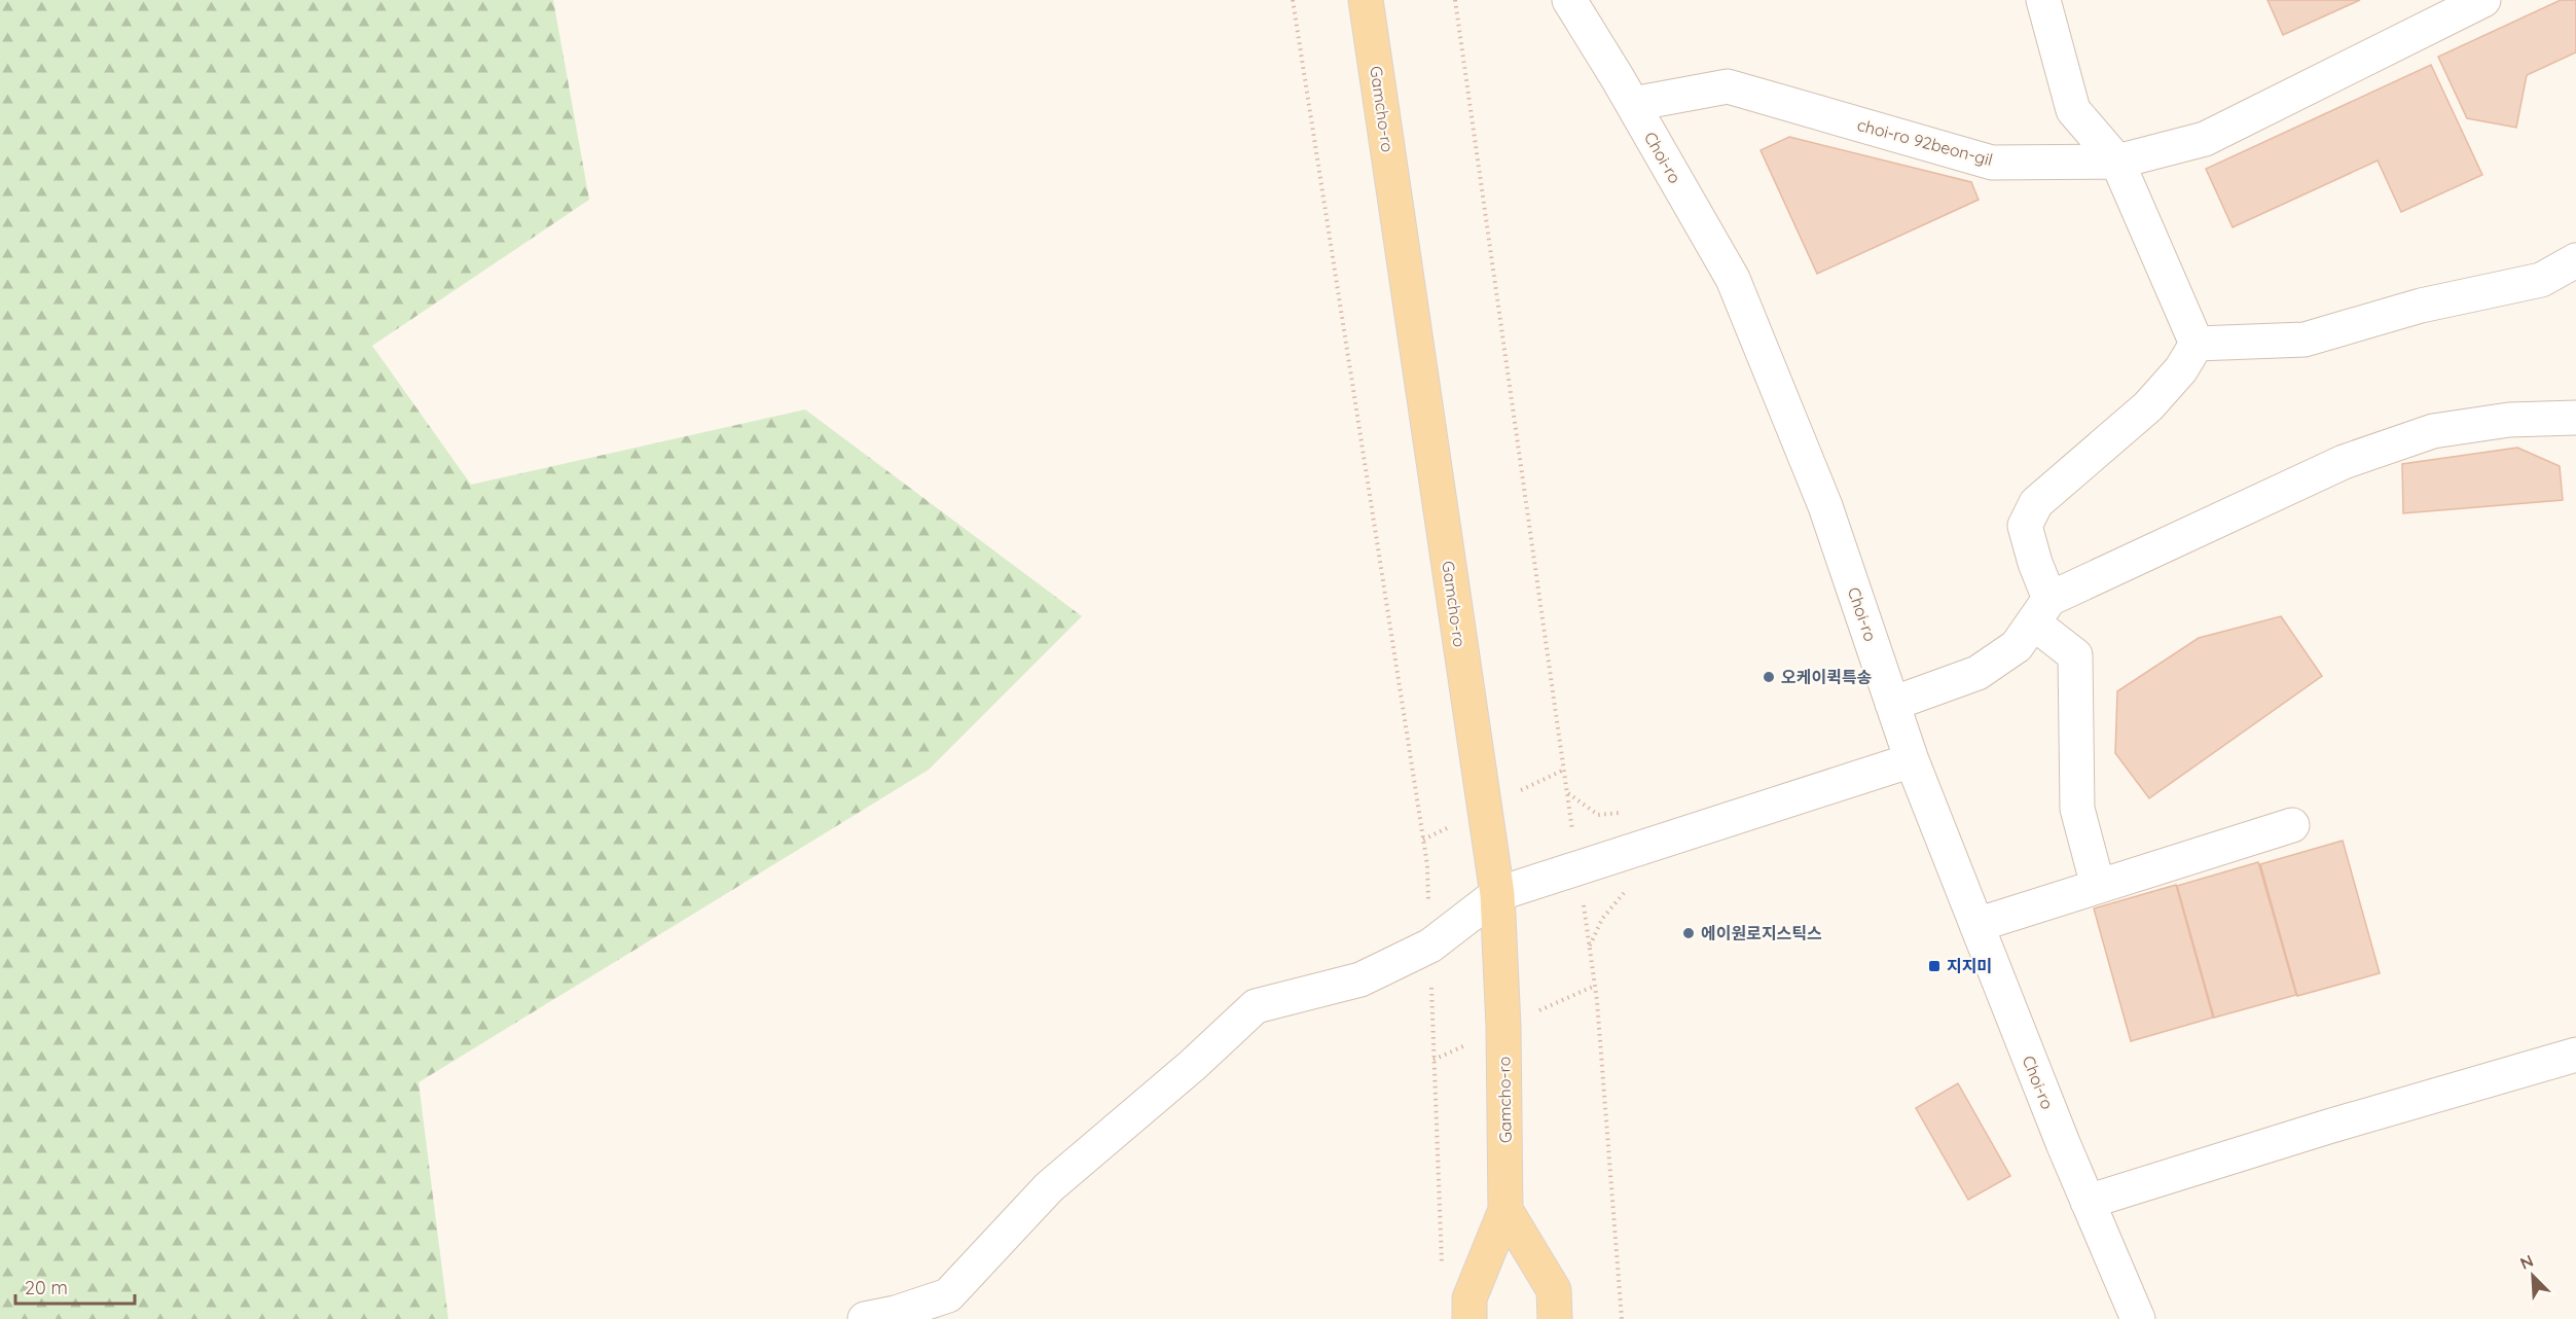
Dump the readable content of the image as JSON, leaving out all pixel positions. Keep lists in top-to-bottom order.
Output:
{
  "streets": {
    "main road": ["Gamcho-ro"],
    "street": ["choi-ro 92beon-gil", "Choi-ro"]
  },
  "crossings": [
    ["choi-ro 92beon-gil", "Choi-ro"]
  ],
  "places": {
    "other": ["오케이퀵특송", "에이원로지스틱스"],
    "transit": ["지지미"]
  },
  "scale_bar": "20 m",
  "north": "top left"
}
